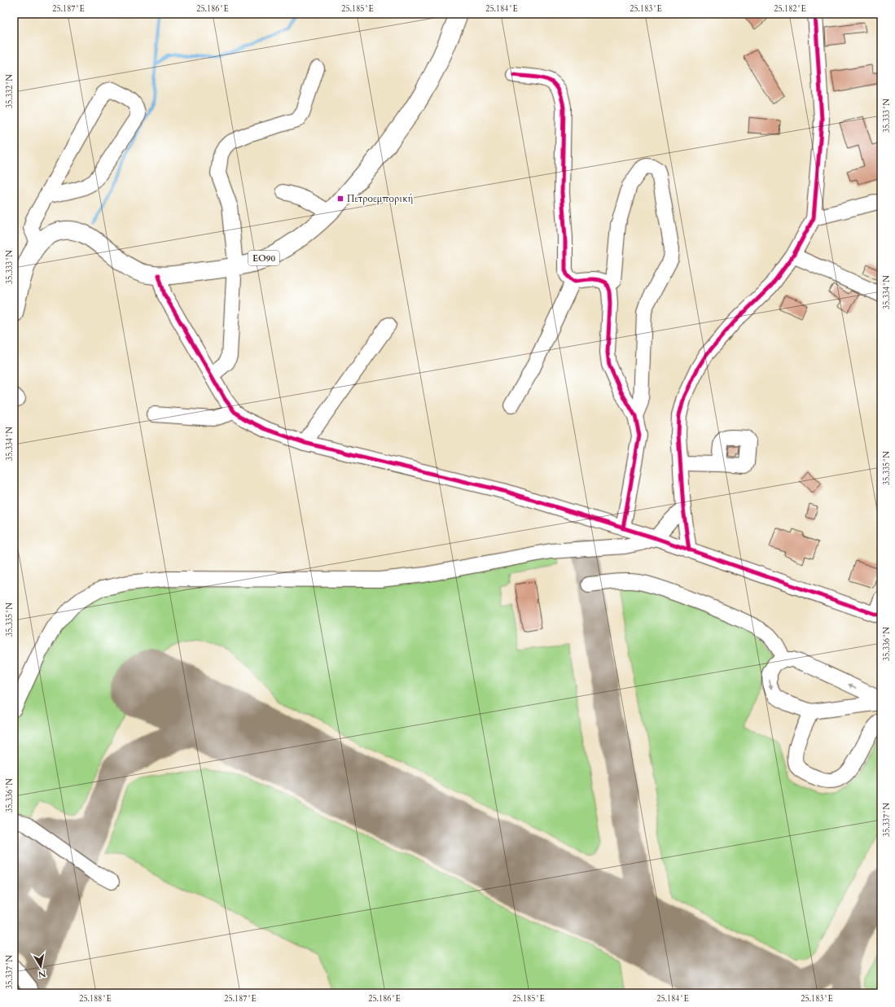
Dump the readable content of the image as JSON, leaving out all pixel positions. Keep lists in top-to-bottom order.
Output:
{
  "streets": {
    "main road": ["ΕΟ90"]
  },
  "places": {
    "transit": ["Πετροεμπορική"]
  },
  "north": "bottom",
  "coordinates": [
    "25.187°E",
    "25.186°E",
    "25.185°E",
    "25.184°E",
    "25.183°E",
    "25.182°E",
    "35.332°N",
    "35.333°N",
    "35.334°N",
    "35.335°N",
    "35.336°N",
    "35.337°N",
    "25.188°E"
  ]
}
